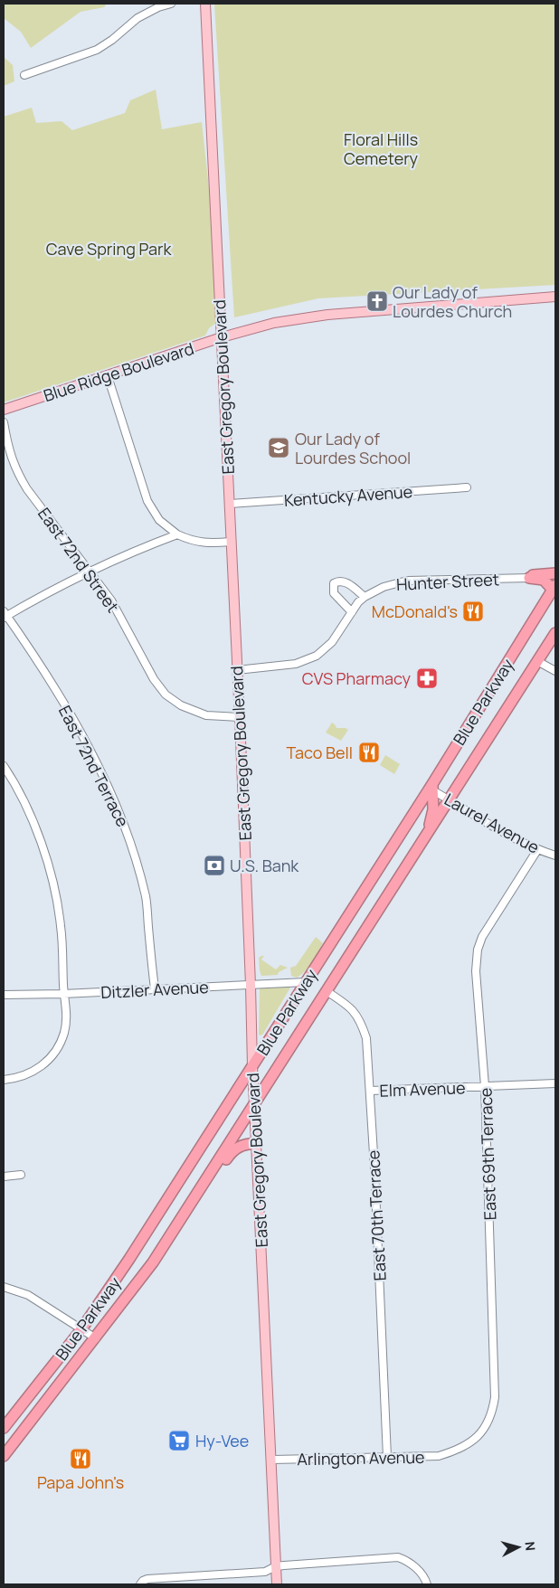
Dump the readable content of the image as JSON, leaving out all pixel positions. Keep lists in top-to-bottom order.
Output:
{
  "streets": {
    "highway": ["Blue Parkway"],
    "main road": ["Blue Ridge Boulevard", "East Gregory Boulevard"],
    "street": [
      "Kentucky Avenue",
      "East 72nd Street",
      "Hunter Street",
      "East 72nd Terrace",
      "Laurel Avenue",
      "Ditzler Avenue",
      "Elm Avenue",
      "East 69th Terrace",
      "East 70th Terrace",
      "Arlington Avenue"
    ]
  },
  "crossings": [
    ["Blue Ridge Boulevard", "East Gregory Boulevard"],
    ["East Gregory Boulevard", "Kentucky Avenue"],
    ["East Gregory Boulevard", "East 72nd Street"],
    ["East Gregory Boulevard", "Hunter Street"],
    ["East Gregory Boulevard", "Blue Parkway"],
    ["East Gregory Boulevard", "Ditzler Avenue"],
    ["East Gregory Boulevard", "Arlington Avenue"],
    ["Blue Parkway", "Laurel Avenue"],
    ["Blue Parkway", "Ditzler Avenue"],
    ["Blue Parkway", "East 70th Terrace"],
    ["East 72nd Terrace", "Ditzler Avenue"],
    ["Laurel Avenue", "East 69th Terrace"],
    ["Elm Avenue", "East 69th Terrace"],
    ["Elm Avenue", "East 70th Terrace"],
    ["East 69th Terrace", "Arlington Avenue"],
    ["East 70th Terrace", "Arlington Avenue"]
  ],
  "parks": ["Floral Hills Cemetery", "Cave Spring Park"],
  "places": {
    "church": ["Our Lady of Lourdes Church"],
    "school or university": ["Our Lady of Lourdes School"],
    "restaurant": ["McDonald's", "Taco Bell", "Papa John's"],
    "pharmacy": ["CVS Pharmacy"],
    "bank": ["U.S. Bank"],
    "supermarket": ["Hy-Vee"]
  },
  "north": "right"
}
